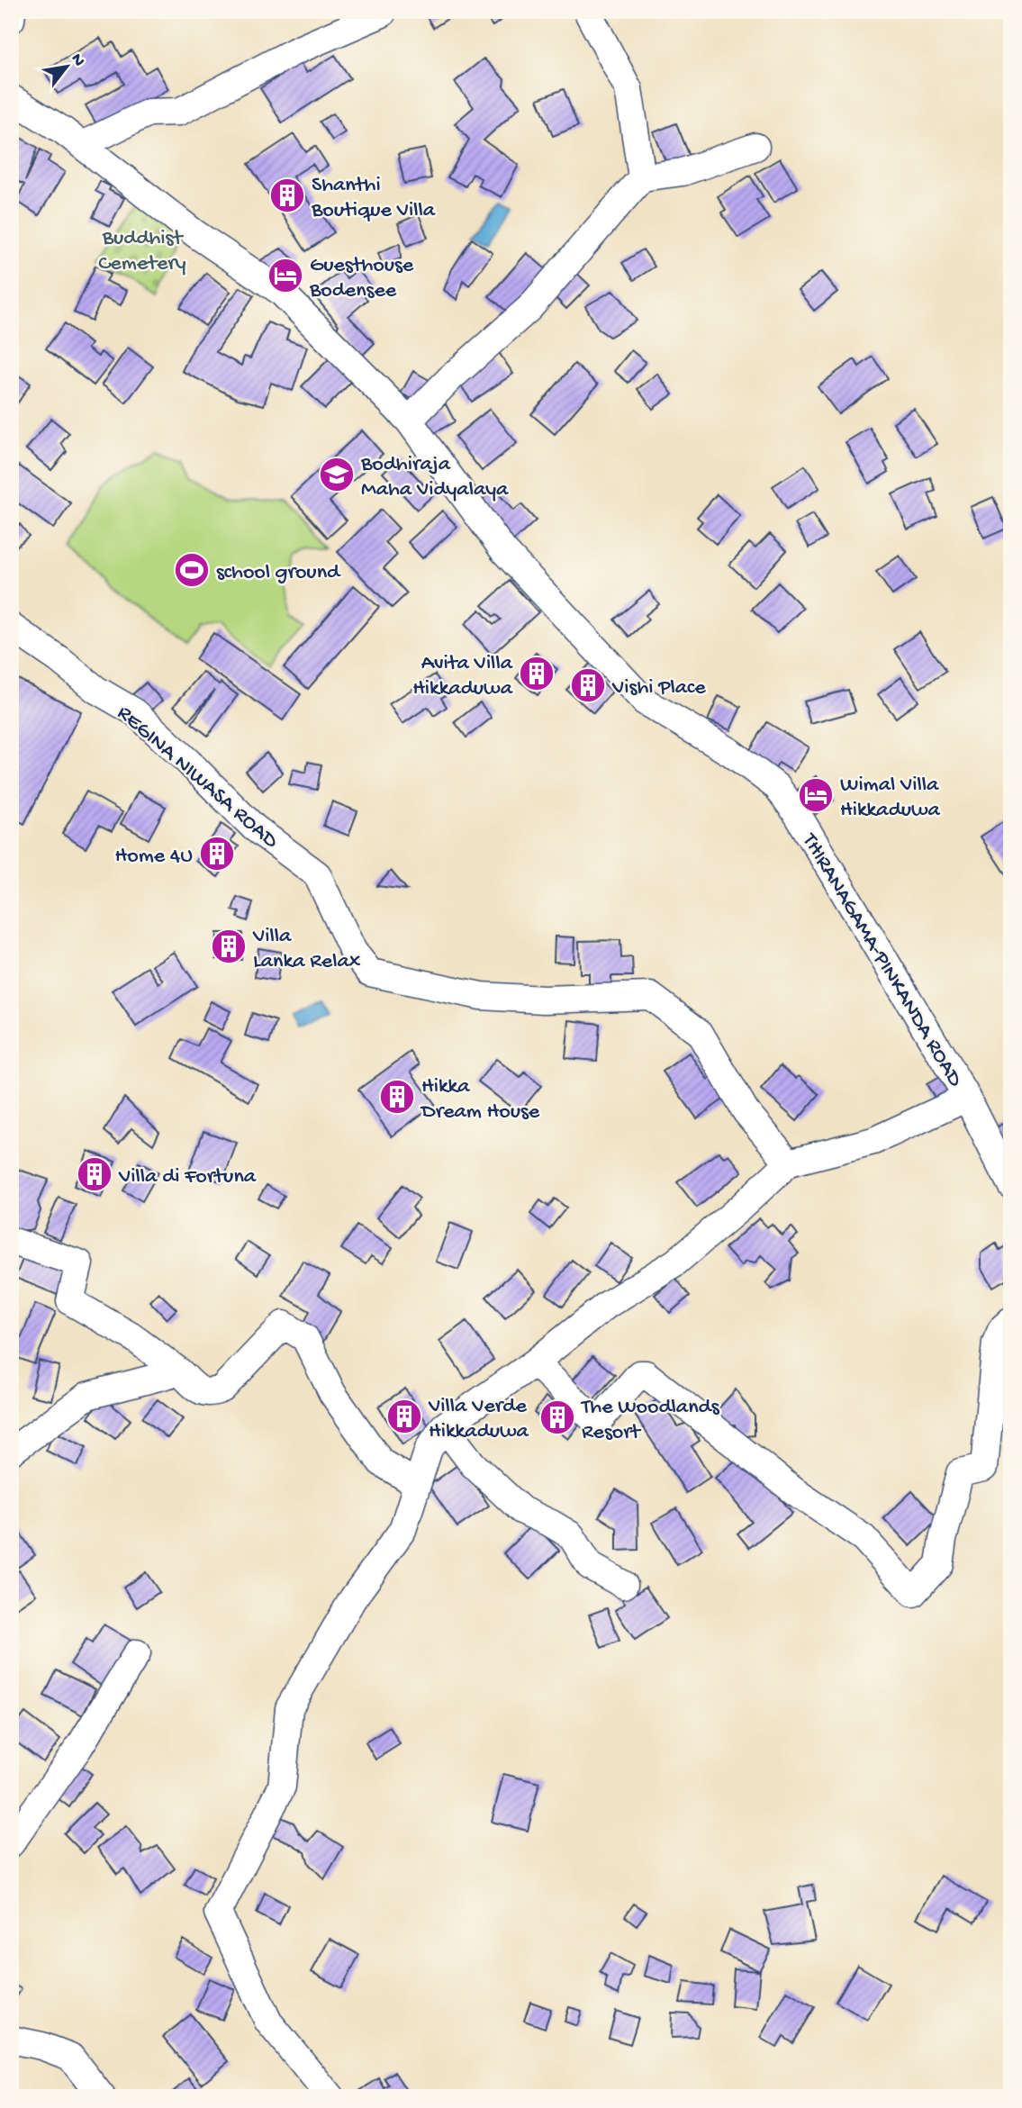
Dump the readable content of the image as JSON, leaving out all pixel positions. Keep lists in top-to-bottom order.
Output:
{
  "streets": {
    "street": ["REGINA NIWASA ROAD", "THIRANAGAMA-PINKANDA ROAD"]
  },
  "parks": ["Buddhist Cemetery"],
  "places": {
    "building": [
      "Shanthi Boutique Villa",
      "Avita Villa Hikkaduwa",
      "Vishi Place",
      "Home 4U",
      "Villa Lanka Relax",
      "Hikka Dream House",
      "Villa di Fortuna",
      "Villa Verde Hikkaduwa",
      "The Woodlands Resort"
    ],
    "hotel": ["Guesthouse Bodensee", "Wimal Villa Hikkaduwa"],
    "school or university": ["Bodhiraja Maha Vidyalaya"],
    "sports": ["school ground"]
  },
  "north": "top right"
}
